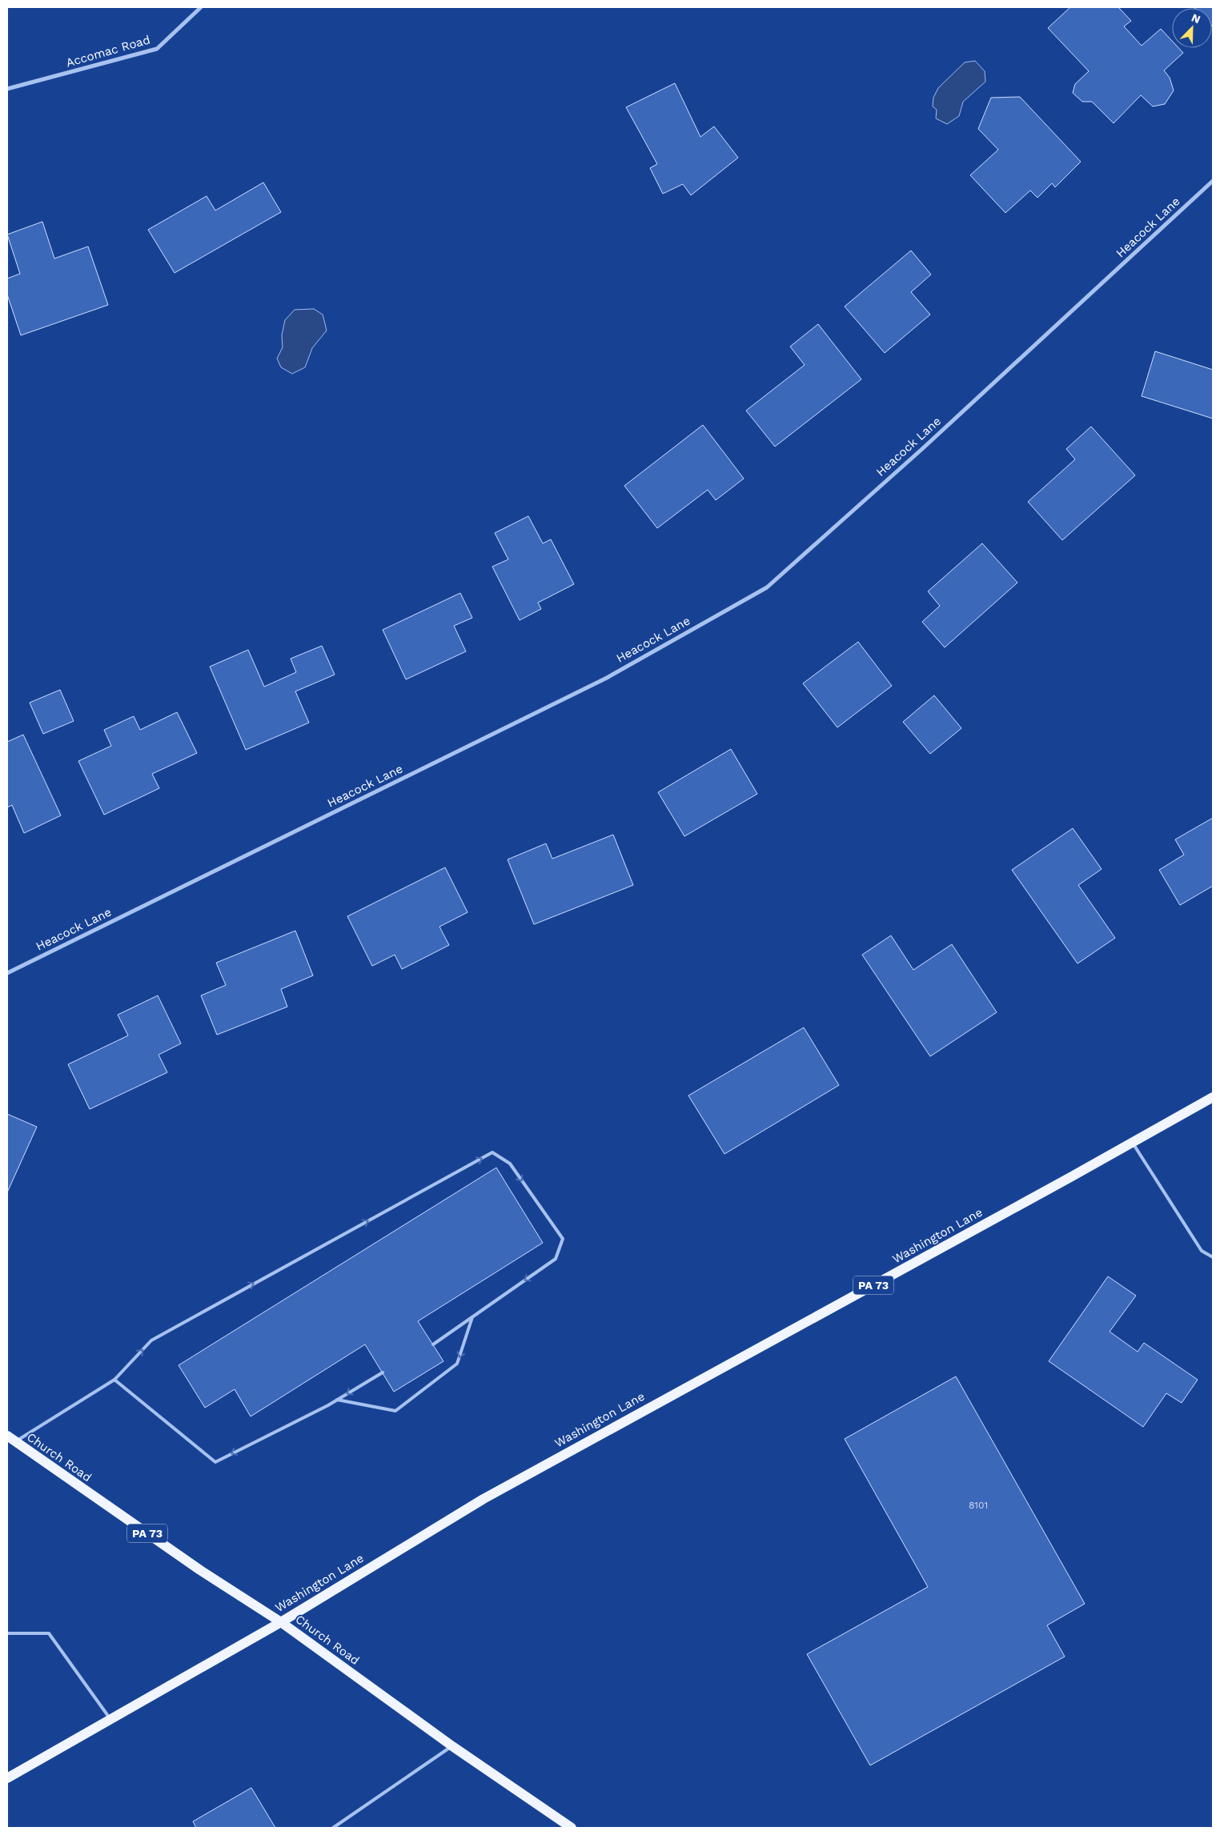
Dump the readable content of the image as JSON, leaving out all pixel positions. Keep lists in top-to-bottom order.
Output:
{
  "streets": {
    "main road": ["Washington Lane", "PA 73", "Church Road"],
    "street": ["Accomac Road", "Heacock Lane"]
  },
  "crossings": [
    ["Washington Lane", "Church Road"]
  ],
  "house_numbers": ["8101"],
  "north": "top right"
}
